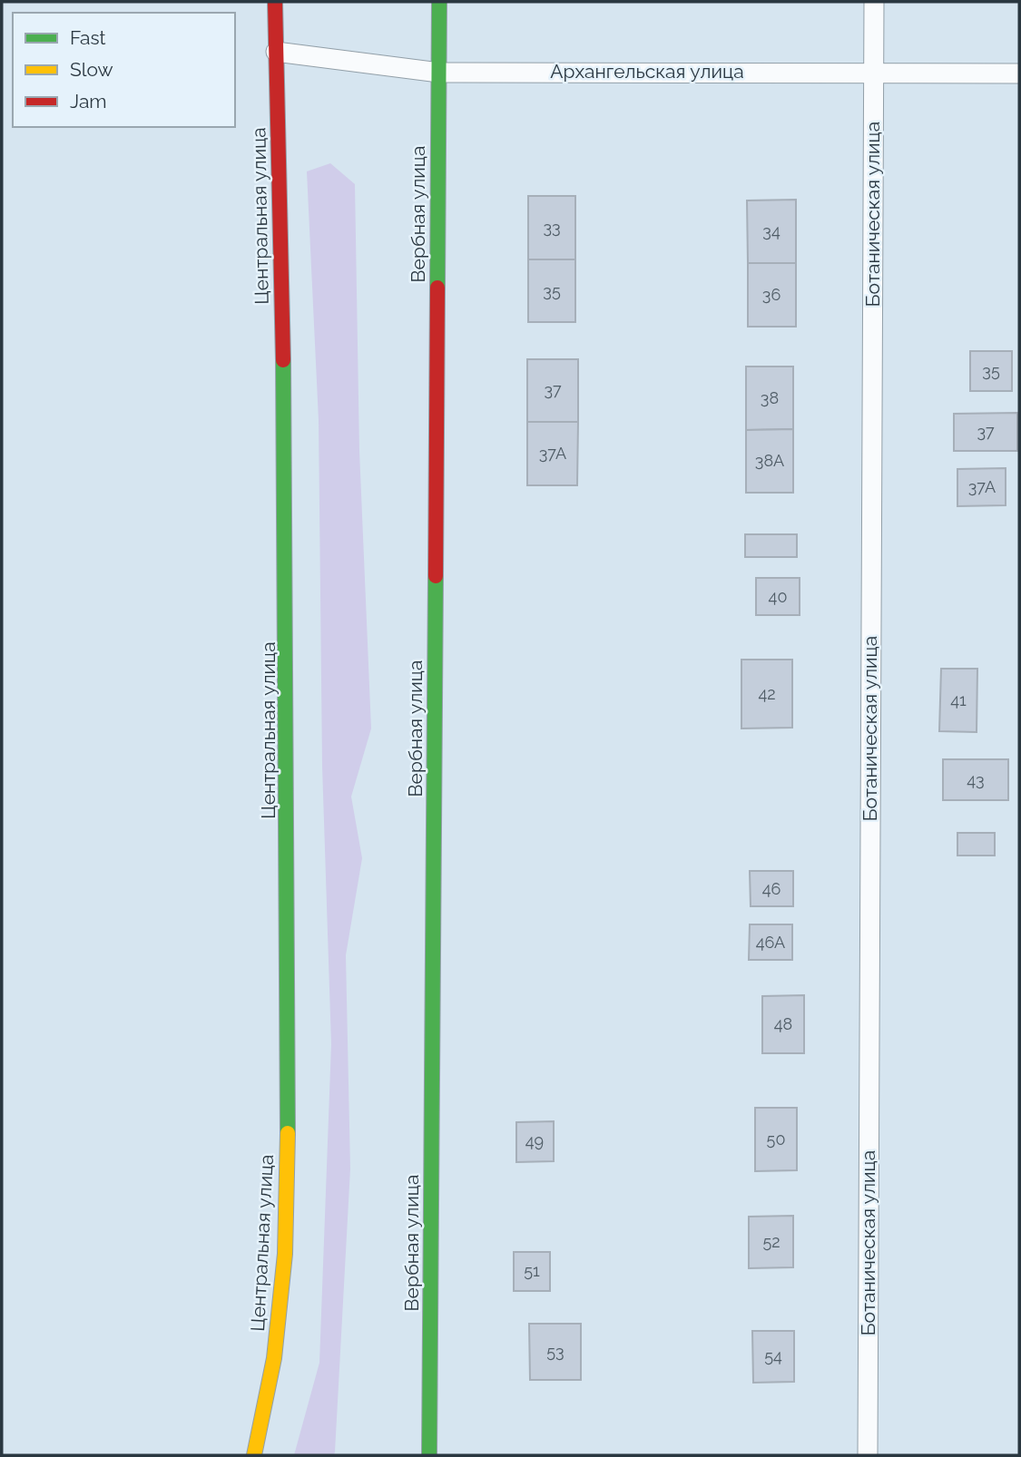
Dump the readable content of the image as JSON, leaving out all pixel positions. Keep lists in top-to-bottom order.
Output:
{
  "streets": {
    "street": [
      "Архангельская улица",
      "Вербная улица",
      "Ботаническая улица",
      "Центральная улица"
    ]
  },
  "crossings": [
    ["Архангельская улица", "Вербная улица"],
    ["Архангельская улица", "Ботаническая улица"],
    ["Архангельская улица", "Центральная улица"]
  ],
  "house_numbers": [
    "33",
    "34",
    "35",
    "36",
    "35",
    "37",
    "38",
    "37",
    "37А",
    "38А",
    "37А",
    "40",
    "42",
    "41",
    "43",
    "46",
    "46А",
    "48",
    "50",
    "49",
    "52",
    "51",
    "53",
    "54"
  ],
  "legend": ["Fast", "Slow", "Jam"]
}
